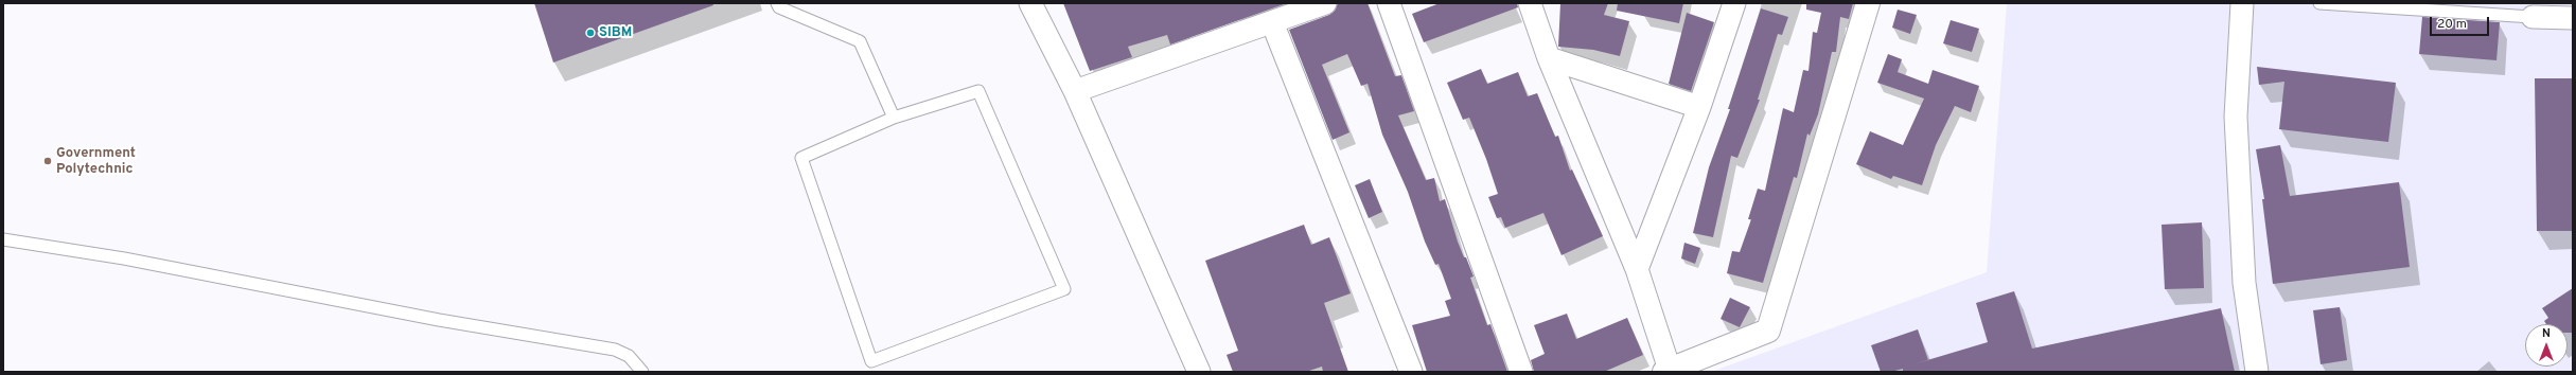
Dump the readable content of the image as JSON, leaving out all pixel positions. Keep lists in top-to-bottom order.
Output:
{
  "places": ["SIBM", "Government Polytechnic"],
  "scale_bar": "20 m",
  "north": "top"
}
